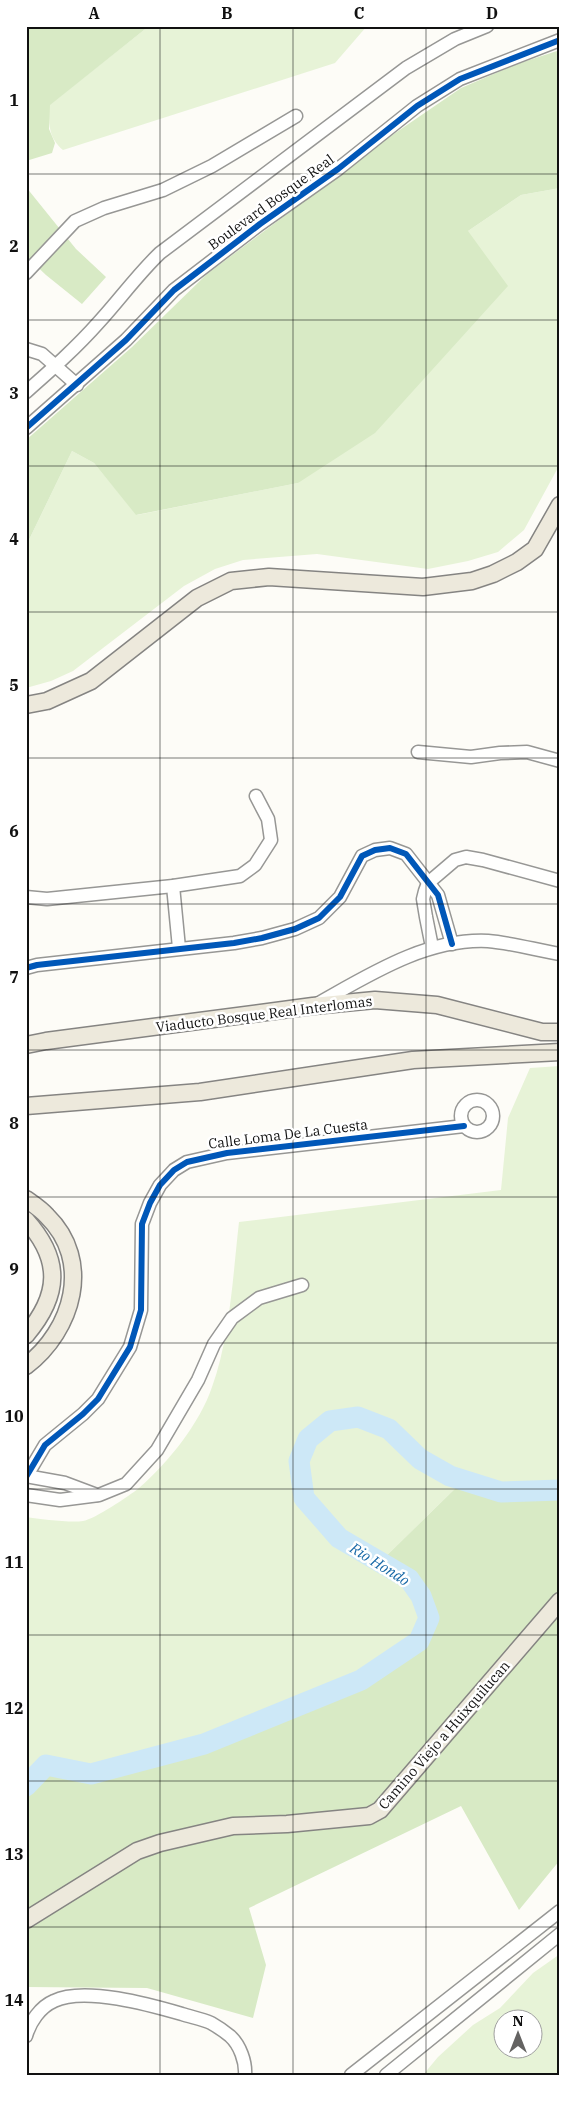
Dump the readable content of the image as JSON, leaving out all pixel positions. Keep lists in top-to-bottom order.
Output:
{
  "streets": {
    "main road": ["Viaducto Bosque Real Interlomas", "Camino Viejo a Huixquilucan"],
    "street": ["Boulevard Bosque Real", "Calle Loma De La Cuesta"]
  },
  "water": ["Rio Hondo"],
  "north": "top",
  "grid": {
    "columns": [
      "A",
      "B",
      "C",
      "D"
    ],
    "rows": [
      "1",
      "2",
      "3",
      "4",
      "5",
      "6",
      "7",
      "8",
      "9",
      "10",
      "11",
      "12",
      "13",
      "14"
    ]
  }
}
